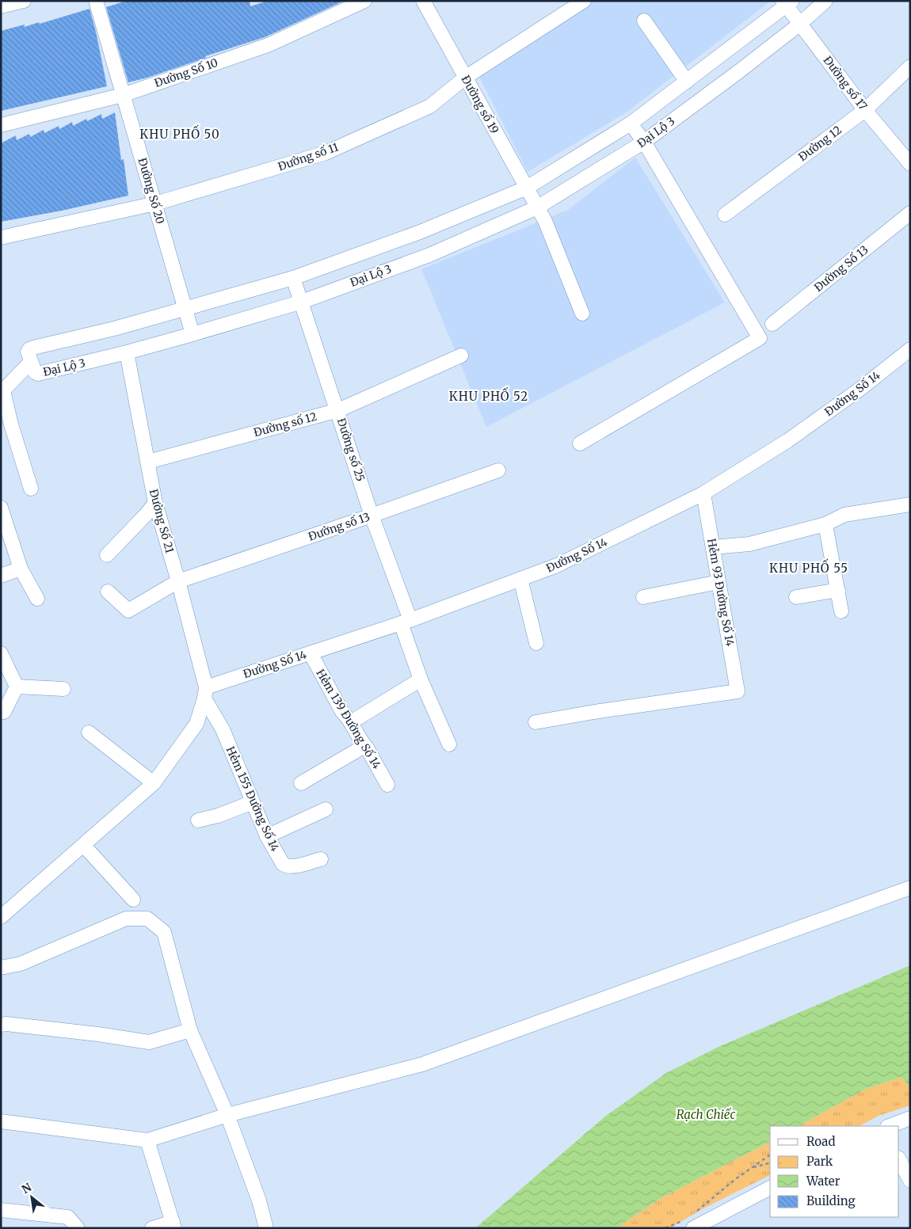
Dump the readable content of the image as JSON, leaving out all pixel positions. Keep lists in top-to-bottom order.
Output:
{
  "streets": {
    "street": [
      "Đường Số 10",
      "Đường số 17",
      "Đường số 19",
      "Đại Lộ 3",
      "Đường 12",
      "Đường số 11",
      "Đường Số 20",
      "Đường Số 13",
      "Đường Số 14",
      "Đường số 12",
      "Đường số 25",
      "Đường Số 21",
      "Đường số 13",
      "Hẻm 93 Đường Số 14",
      "Hẻm 139 Đường Số 14",
      "Hẻm 155 Đường Số 14"
    ]
  },
  "crossings": [
    ["Đường Số 10", "Đường Số 20"],
    ["Đường số 17", "Đại Lộ 3"],
    ["Đường số 17", "Đường 12"],
    ["Đường số 19", "Đại Lộ 3"],
    ["Đường số 19", "Đường số 11"],
    ["Đại Lộ 3", "Đường Số 20"],
    ["Đại Lộ 3", "Đường số 25"],
    ["Đại Lộ 3", "Đường Số 21"],
    ["Đường số 11", "Đường Số 20"],
    ["Đường Số 14", "Đường số 25"],
    ["Đường Số 14", "Đường Số 21"],
    ["Đường Số 14", "Hẻm 93 Đường Số 14"],
    ["Đường Số 14", "Hẻm 139 Đường Số 14"],
    ["Đường Số 14", "Hẻm 155 Đường Số 14"],
    ["Đường số 12", "Đường số 25"],
    ["Đường số 12", "Đường Số 21"],
    ["Đường số 25", "Đường số 13"],
    ["Đường Số 21", "Đường số 13"],
    ["Đường Số 21", "Hẻm 155 Đường Số 14"]
  ],
  "districts": ["KHU PHỐ 50", "KHU PHỐ 52", "KHU PHỐ 55"],
  "water": ["Rạch Chiếc"],
  "legend": [
    "Road",
    "Park",
    "Water",
    "Building"
  ],
  "north": "top left"
}
